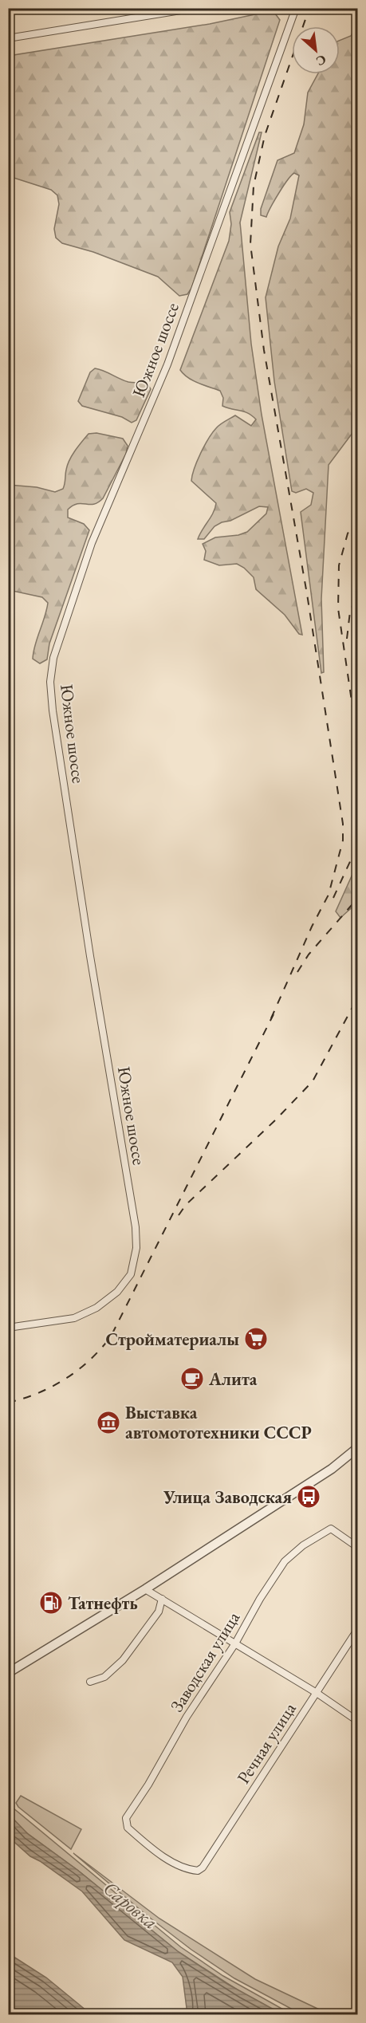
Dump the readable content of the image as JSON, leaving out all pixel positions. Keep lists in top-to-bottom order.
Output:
{
  "streets": {
    "street": ["Южное шоссе", "Заводская улица", "Речная улица"]
  },
  "crossings": [
    ["Заводская улица", "Речная улица"]
  ],
  "water": ["Саровка"],
  "places": {
    "supermarket": ["Стройматериалы"],
    "cafe": ["Алита"],
    "museum": ["Выставка автомототехники СССР"],
    "bus stop": ["Улица Заводская"],
    "fuel station": ["Татнефть"]
  },
  "north": "bottom right"
}
